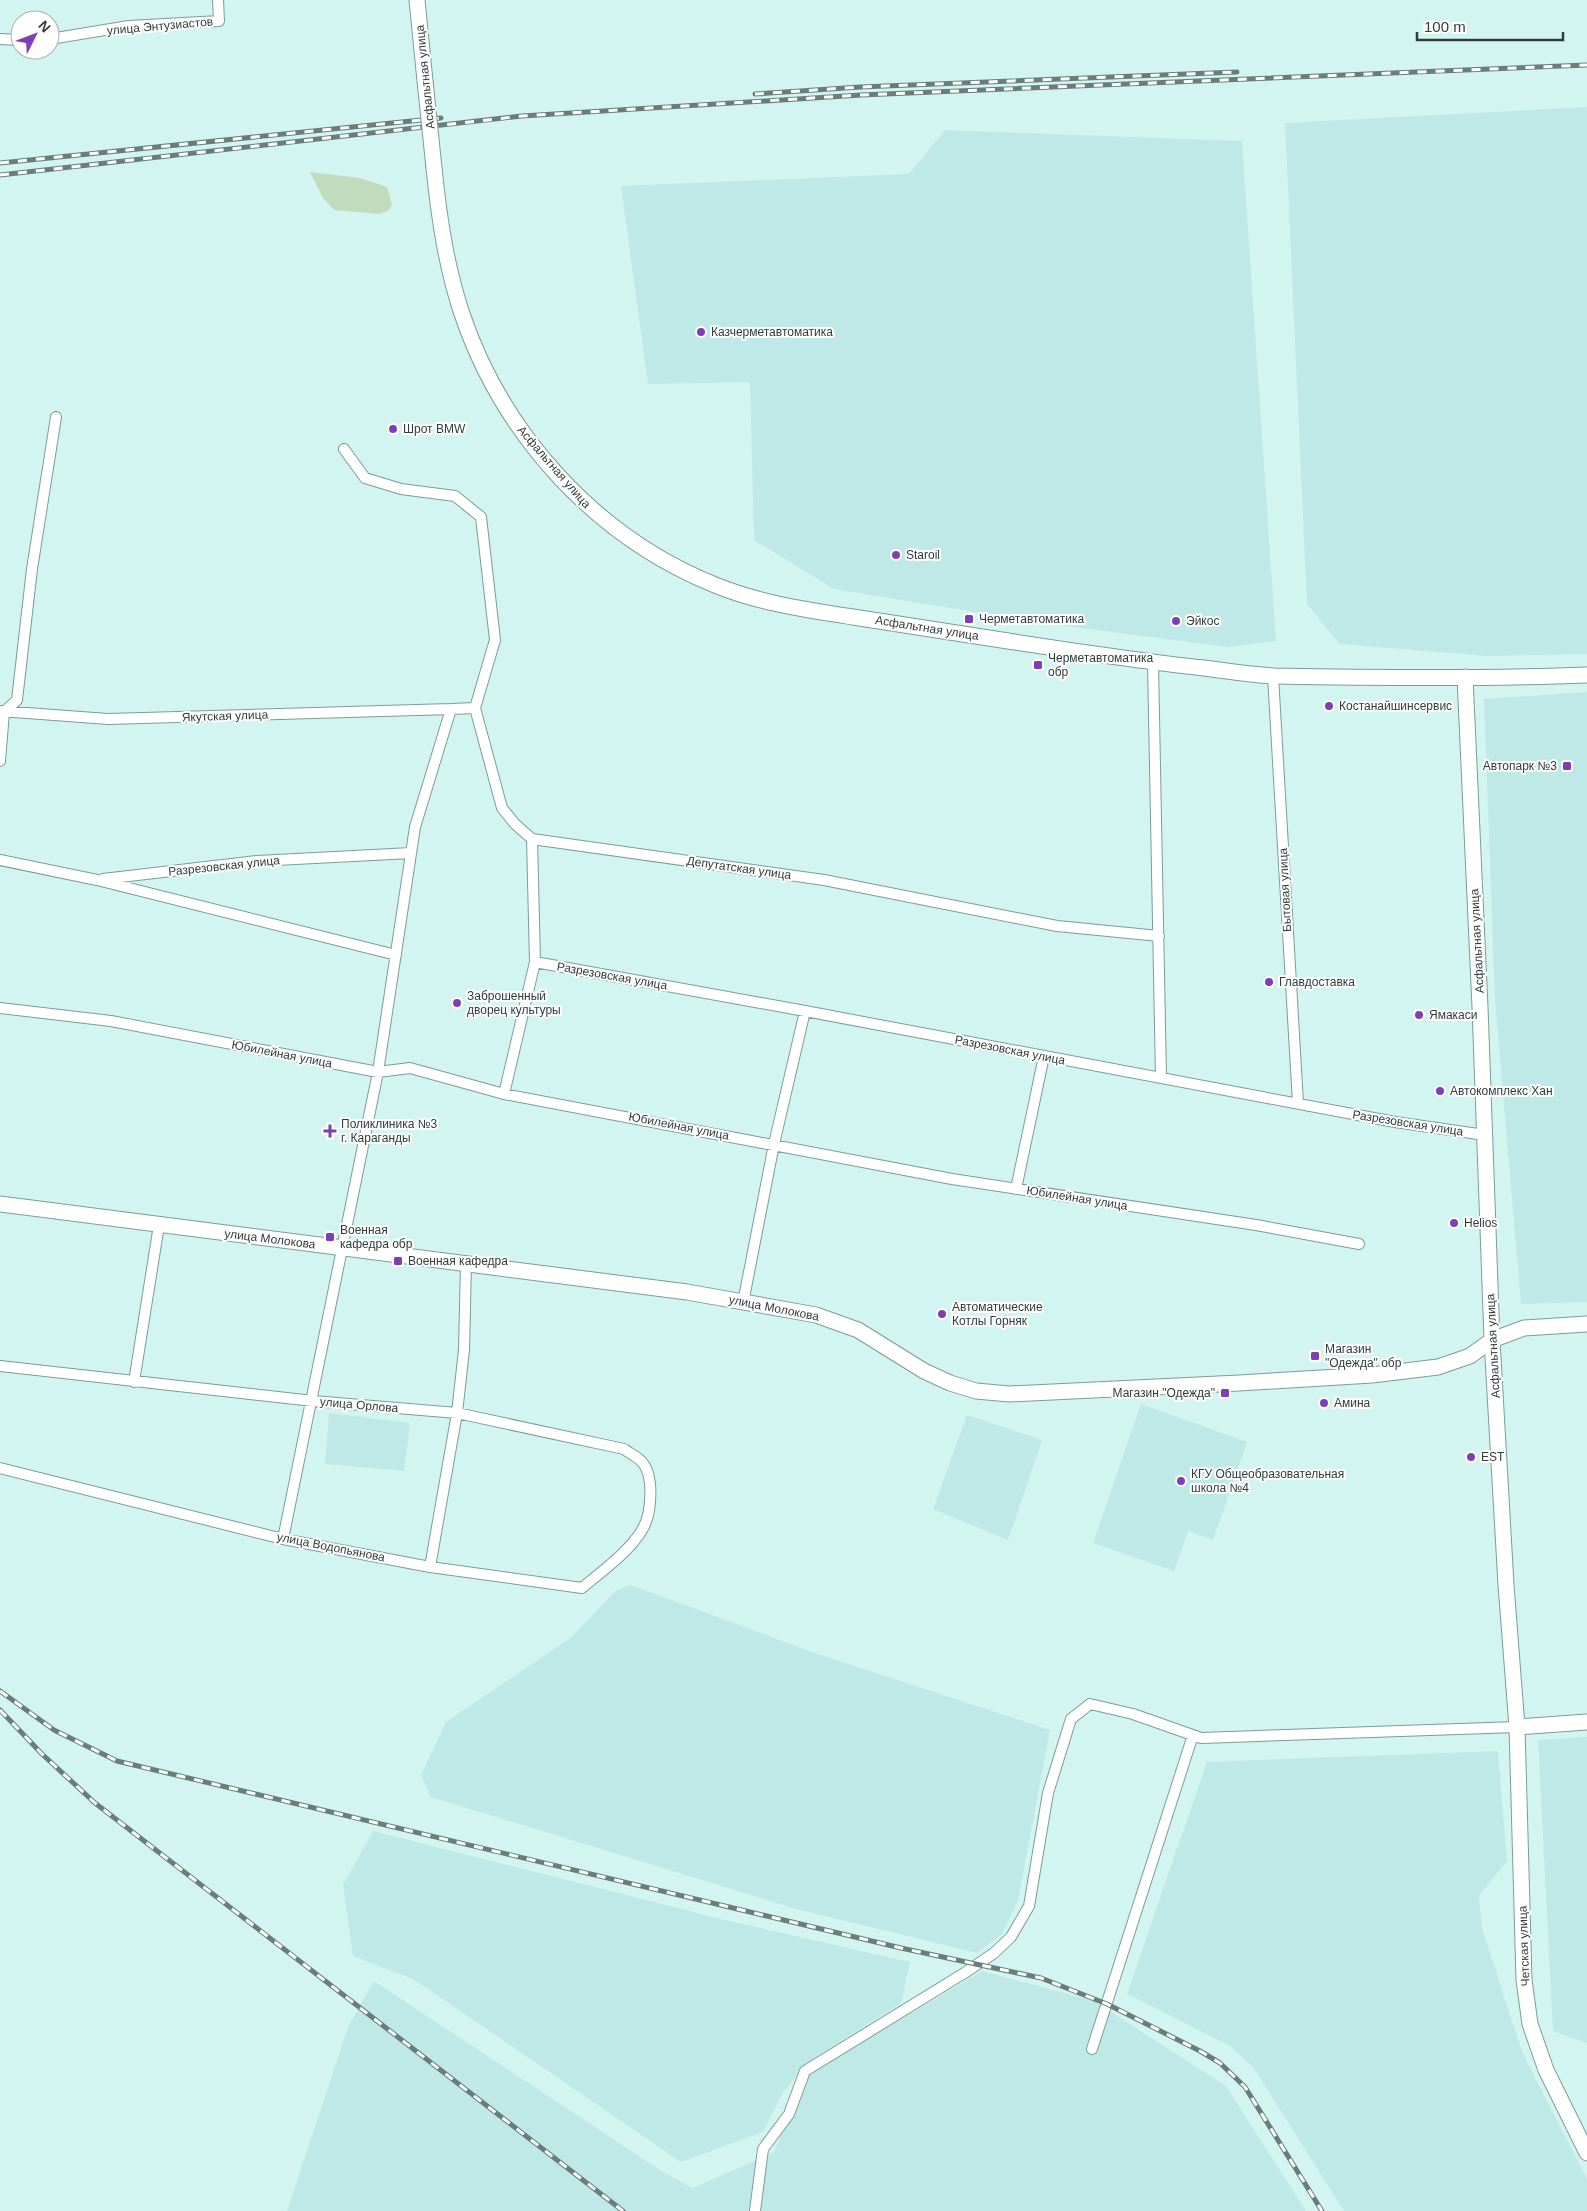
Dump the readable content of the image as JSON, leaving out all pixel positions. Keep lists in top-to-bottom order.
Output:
{
  "streets": {
    "main road": ["Асфальтная улица", "улица Молокова", "Четская улица"],
    "street": [
      "улица Энтузиастов",
      "Якутская улица",
      "Разрезовская улица",
      "Депутатская улица",
      "Бытовая улица",
      "Юбилейная улица",
      "улица Орлова",
      "улица Водопьянова"
    ]
  },
  "crossings": [
    ["Асфальтная улица", "Разрезовская улица"],
    ["Асфальтная улица", "Бытовая улица"],
    ["Асфальтная улица", "улица Молокова"],
    ["Асфальтная улица", "Четская улица"],
    ["Разрезовская улица", "Бытовая улица"],
    ["улица Орлова", "улица Водопьянова"]
  ],
  "places": {
    "other": [
      "Казчерметавтоматика",
      "Шрот BMW",
      "Staroil",
      "Эйкос",
      "Костанайшинсервис",
      "Главдоставка",
      "Заброшенный дворец культуры",
      "Ямакаси",
      "Автокомплекс Хан",
      "Helios",
      "Автоматические Котлы Горняк",
      "Амина",
      "EST",
      "КГУ Общеобразовательная школа №4"
    ],
    "transit": [
      "Черметавтоматика",
      "Черметавтоматика обр",
      "Автопарк №3",
      "Военная кафедра обр",
      "Военная кафедра",
      "Магазин \"Одежда\" обр",
      "Магазин \"Одежда\""
    ],
    "health": ["Поликлиника №3 г. Караганды"]
  },
  "scale_bar": "100 m",
  "north": "top right"
}
